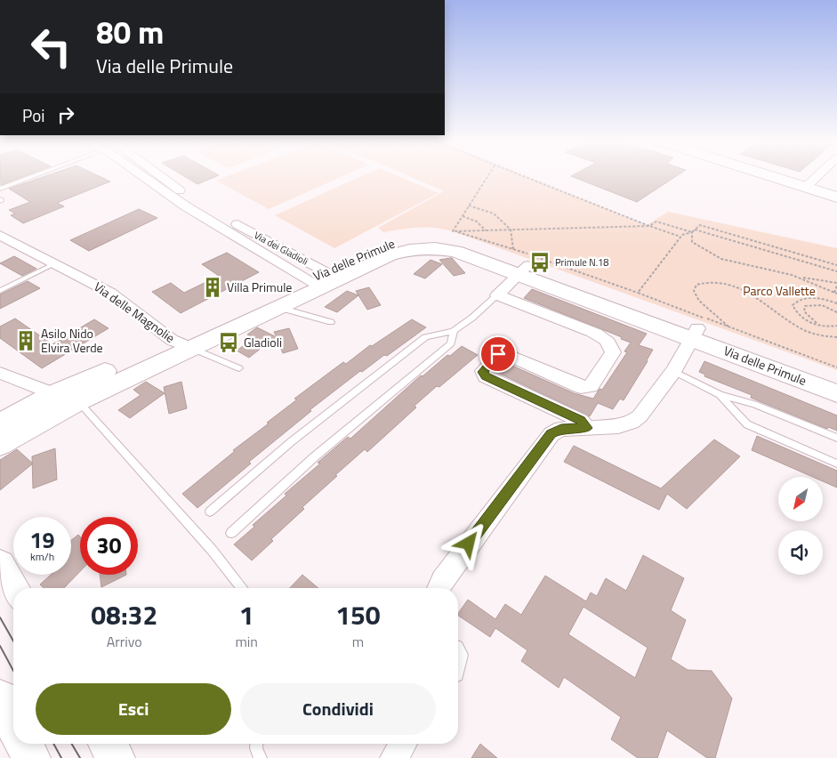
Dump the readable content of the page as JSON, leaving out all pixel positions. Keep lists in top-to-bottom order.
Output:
{
  "streets": {
    "street": ["Via dei Gladioli", "Via delle Primule", "Via delle Magnolie"]
  },
  "crossings": [
    ["Via dei Gladioli", "Via delle Primule"],
    ["Via delle Primule", "Via delle Magnolie"]
  ],
  "parks": ["Parco Vallette"],
  "places": {
    "bus stop": ["Primule N.18", "Gladioli"],
    "building": ["Villa Primule", "Asilo Nido Elvira Verde"]
  },
  "north": "bottom left",
  "page": {
    "turn": ["80 m", "Via delle Primule"],
    "then": "Poi",
    "speed": "19 km/h",
    "limit": "30",
    "eta": [
      "08:32",
      "Arrivo",
      "1",
      "min",
      "150",
      "m"
    ],
    "buttons": ["Esci", "Condividi"]
  }
}
